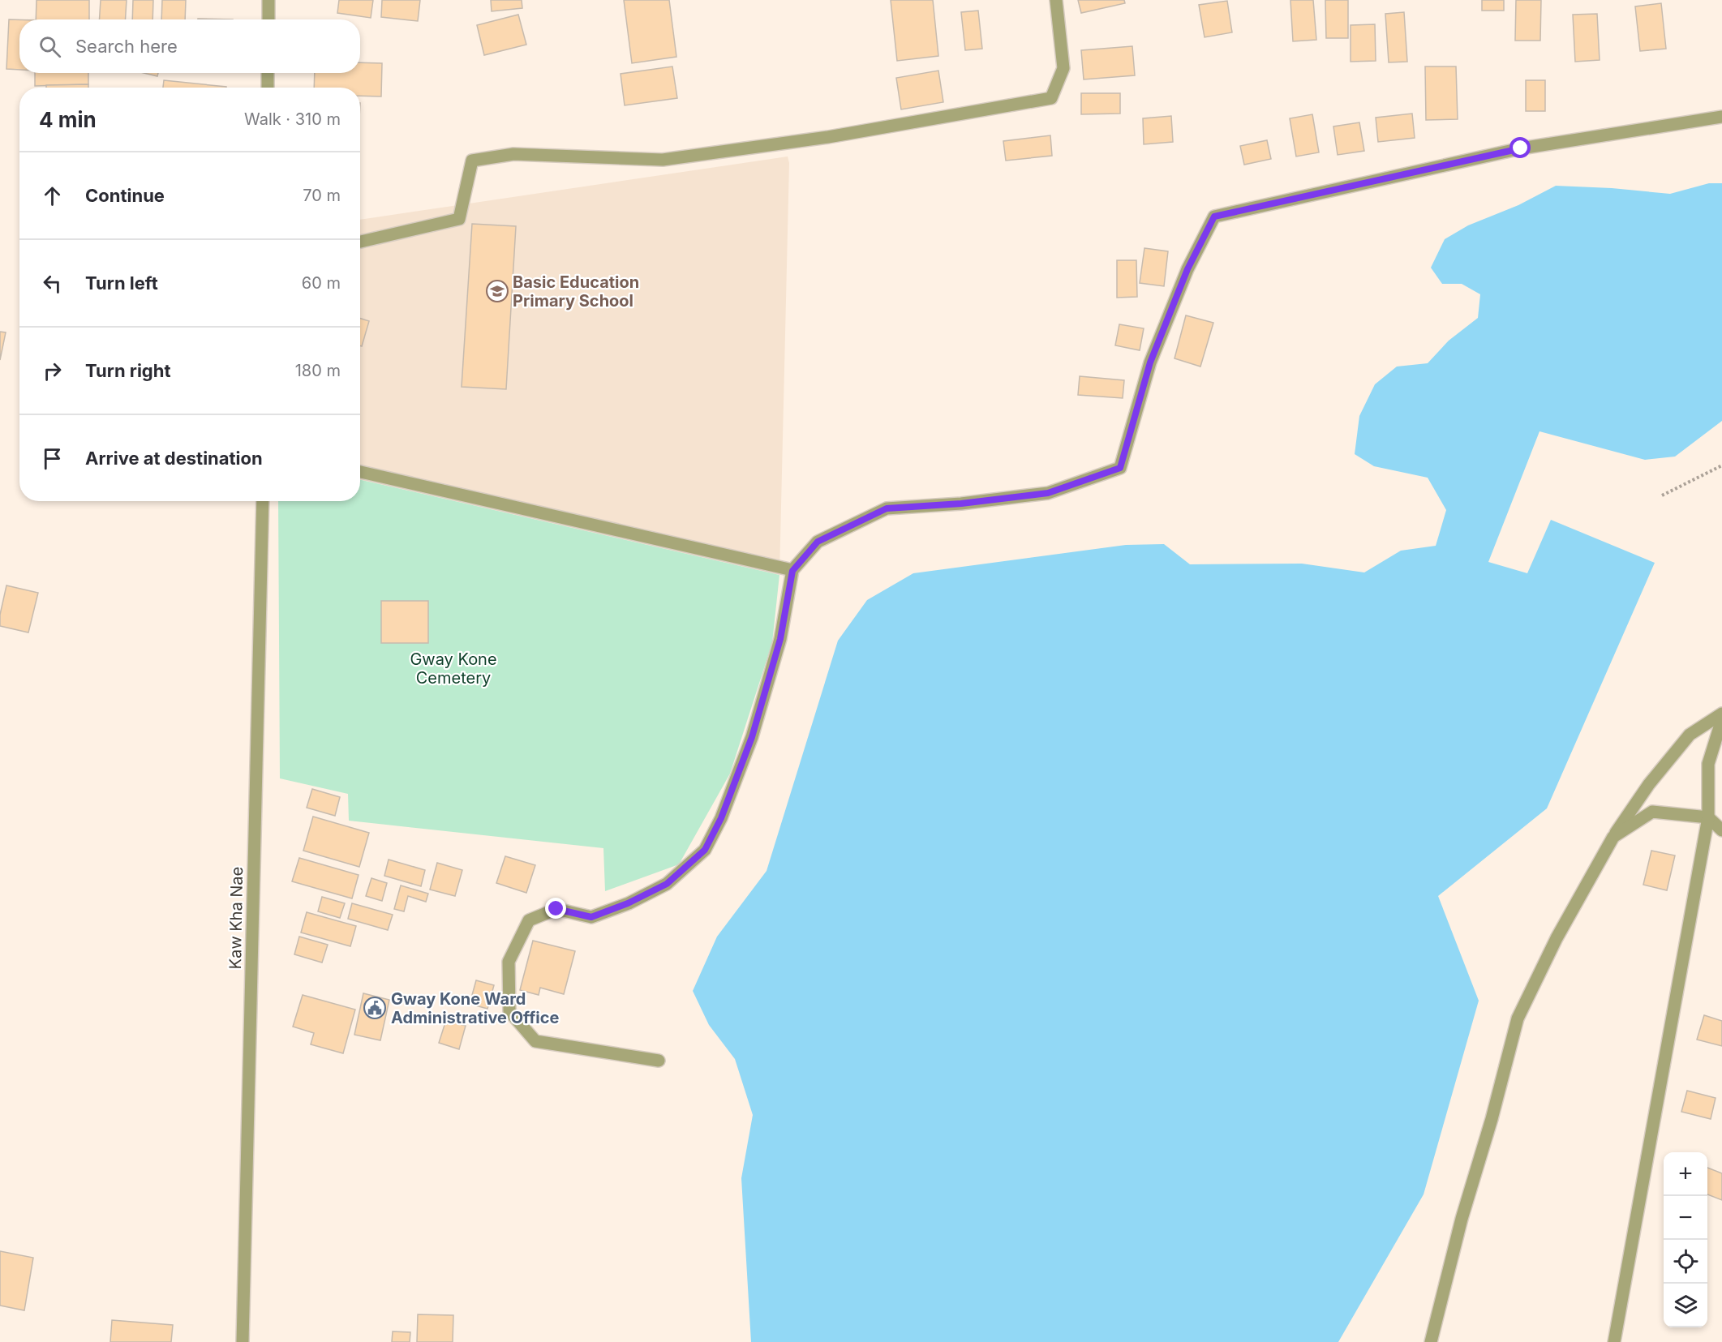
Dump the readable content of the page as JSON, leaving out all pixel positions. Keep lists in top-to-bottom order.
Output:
{
  "streets": {
    "street": ["Kaw Kha Nae"]
  },
  "parks": ["Gway Kone Cemetery"],
  "places": {
    "school or university": ["Basic Education Primary School"],
    "public building": ["Gway Kone Ward Administrative Office"]
  },
  "page": {
    "search": "Search here",
    "heading": ["4 min", "Walk · 310 m"],
    "list": [
      ["Continue", "70 m"],
      ["Turn left", "60 m"],
      ["Turn right", "180 m"],
      "Arrive at destination"
    ],
    "map_buttons": ["+", "−"]
  }
}
